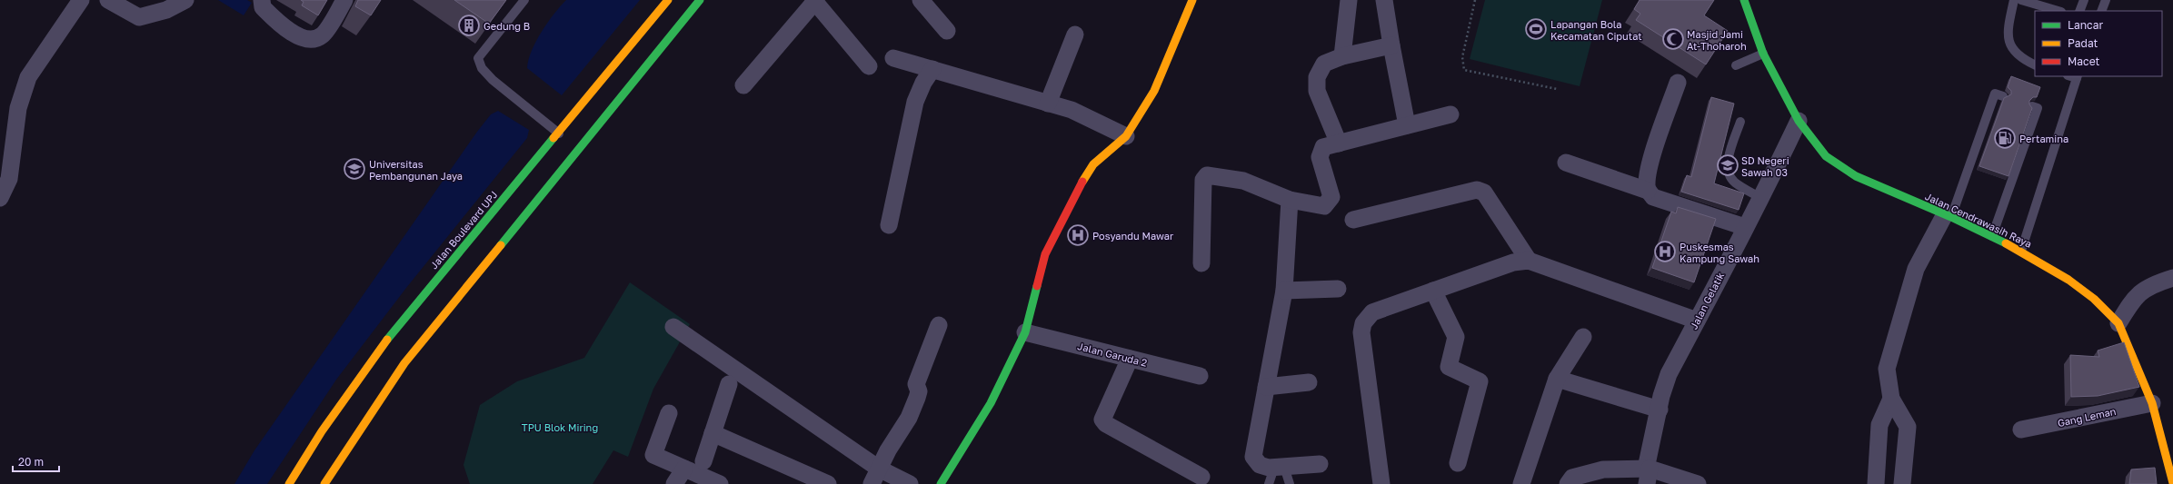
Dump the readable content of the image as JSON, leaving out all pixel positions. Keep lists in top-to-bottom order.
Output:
{
  "streets": {
    "street": [
      "Jalan Cendrawasih Raya",
      "Jalan Boulevard UPJ",
      "Jalan Gelatik",
      "Jalan Garuda 2",
      "Gang Leman"
    ]
  },
  "crossings": [
    ["Jalan Cendrawasih Raya", "Jalan Gelatik"],
    ["Jalan Cendrawasih Raya", "Gang Leman"]
  ],
  "parks": ["TPU Blok Miring"],
  "places": {
    "building": ["Gedung B"],
    "sports": ["Lapangan Bola Kecamatan Ciputat"],
    "mosque": ["Masjid Jami At-Thoharoh"],
    "fuel station": ["Pertamina"],
    "school or university": ["SD Negeri Sawah 03", "Universitas Pembangunan Jaya"],
    "hospital": ["Posyandu Mawar", "Puskesmas Kampung Sawah"]
  },
  "legend": ["Lancar", "Padat", "Macet"],
  "scale_bar": "20 m"
}
